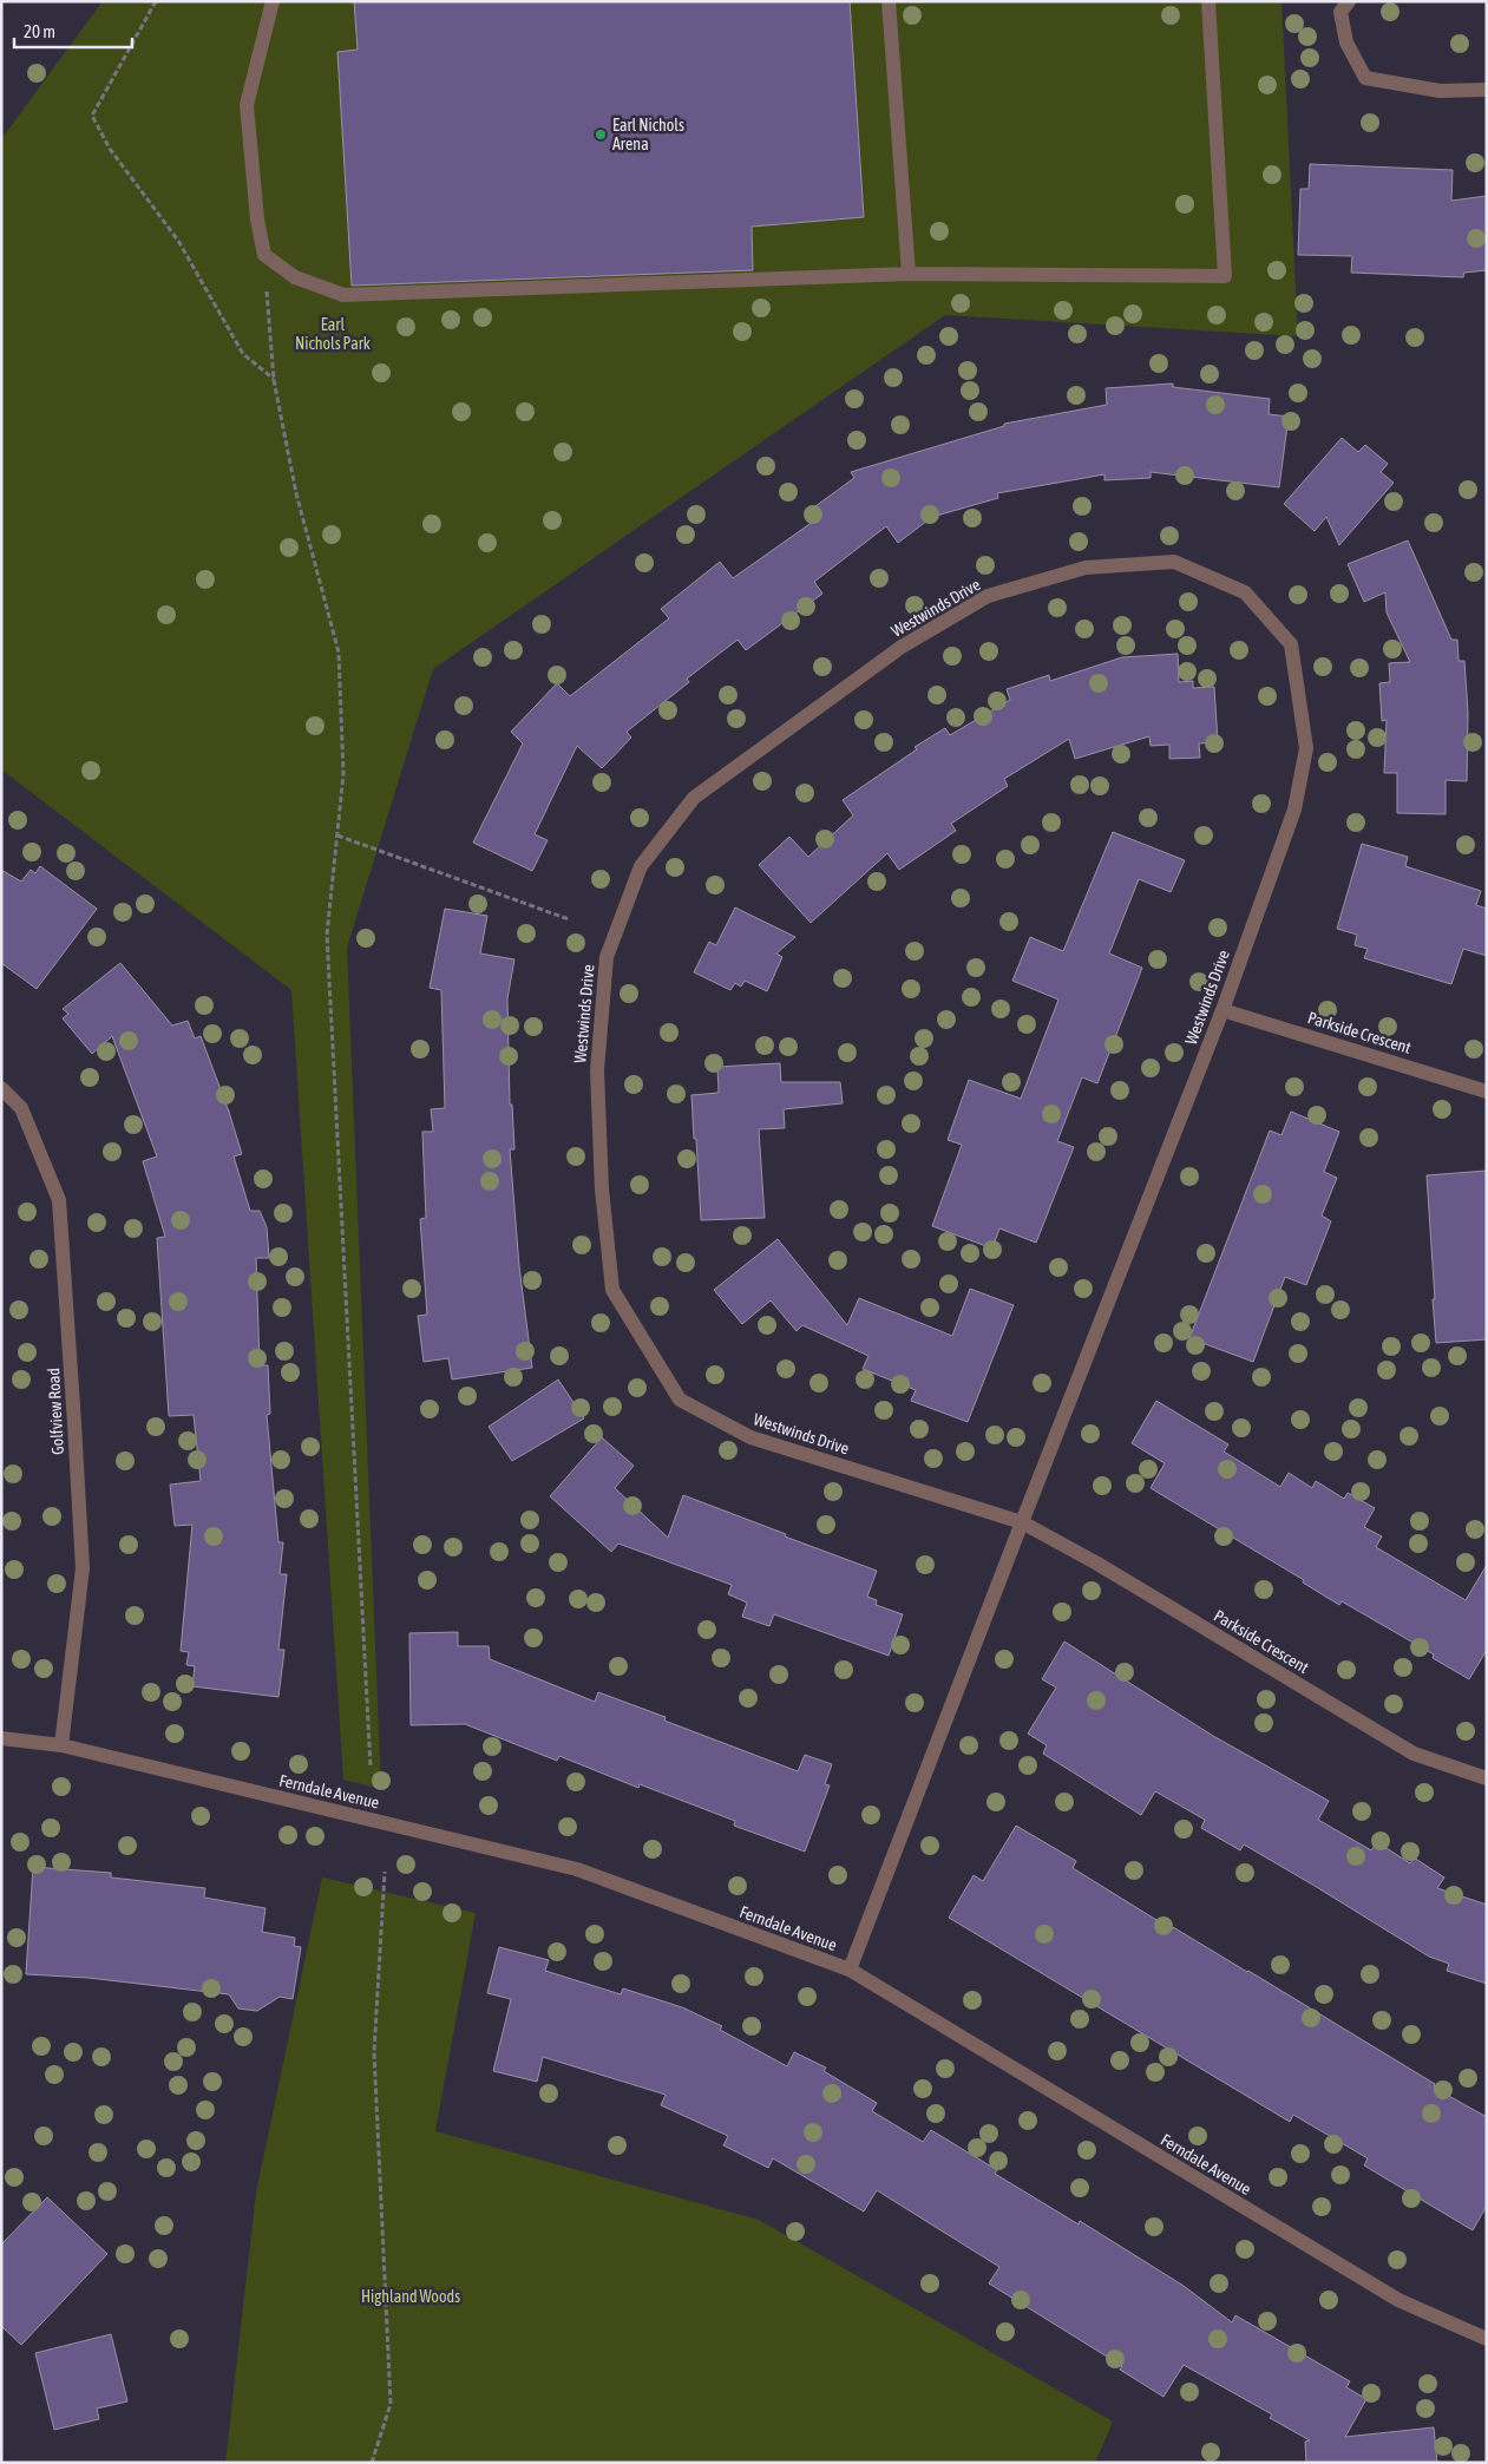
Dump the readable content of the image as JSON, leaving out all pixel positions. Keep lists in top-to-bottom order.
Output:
{
  "streets": {
    "street": [
      "Westwinds Drive",
      "Parkside Crescent",
      "Golfview Road",
      "Ferndale Avenue"
    ]
  },
  "crossings": [
    ["Westwinds Drive", "Parkside Crescent"],
    ["Westwinds Drive", "Ferndale Avenue"],
    ["Golfview Road", "Ferndale Avenue"]
  ],
  "parks": ["Earl Nichols Park", "Highland Woods"],
  "places": ["Earl Nichols Arena"],
  "scale_bar": "20 m"
}
